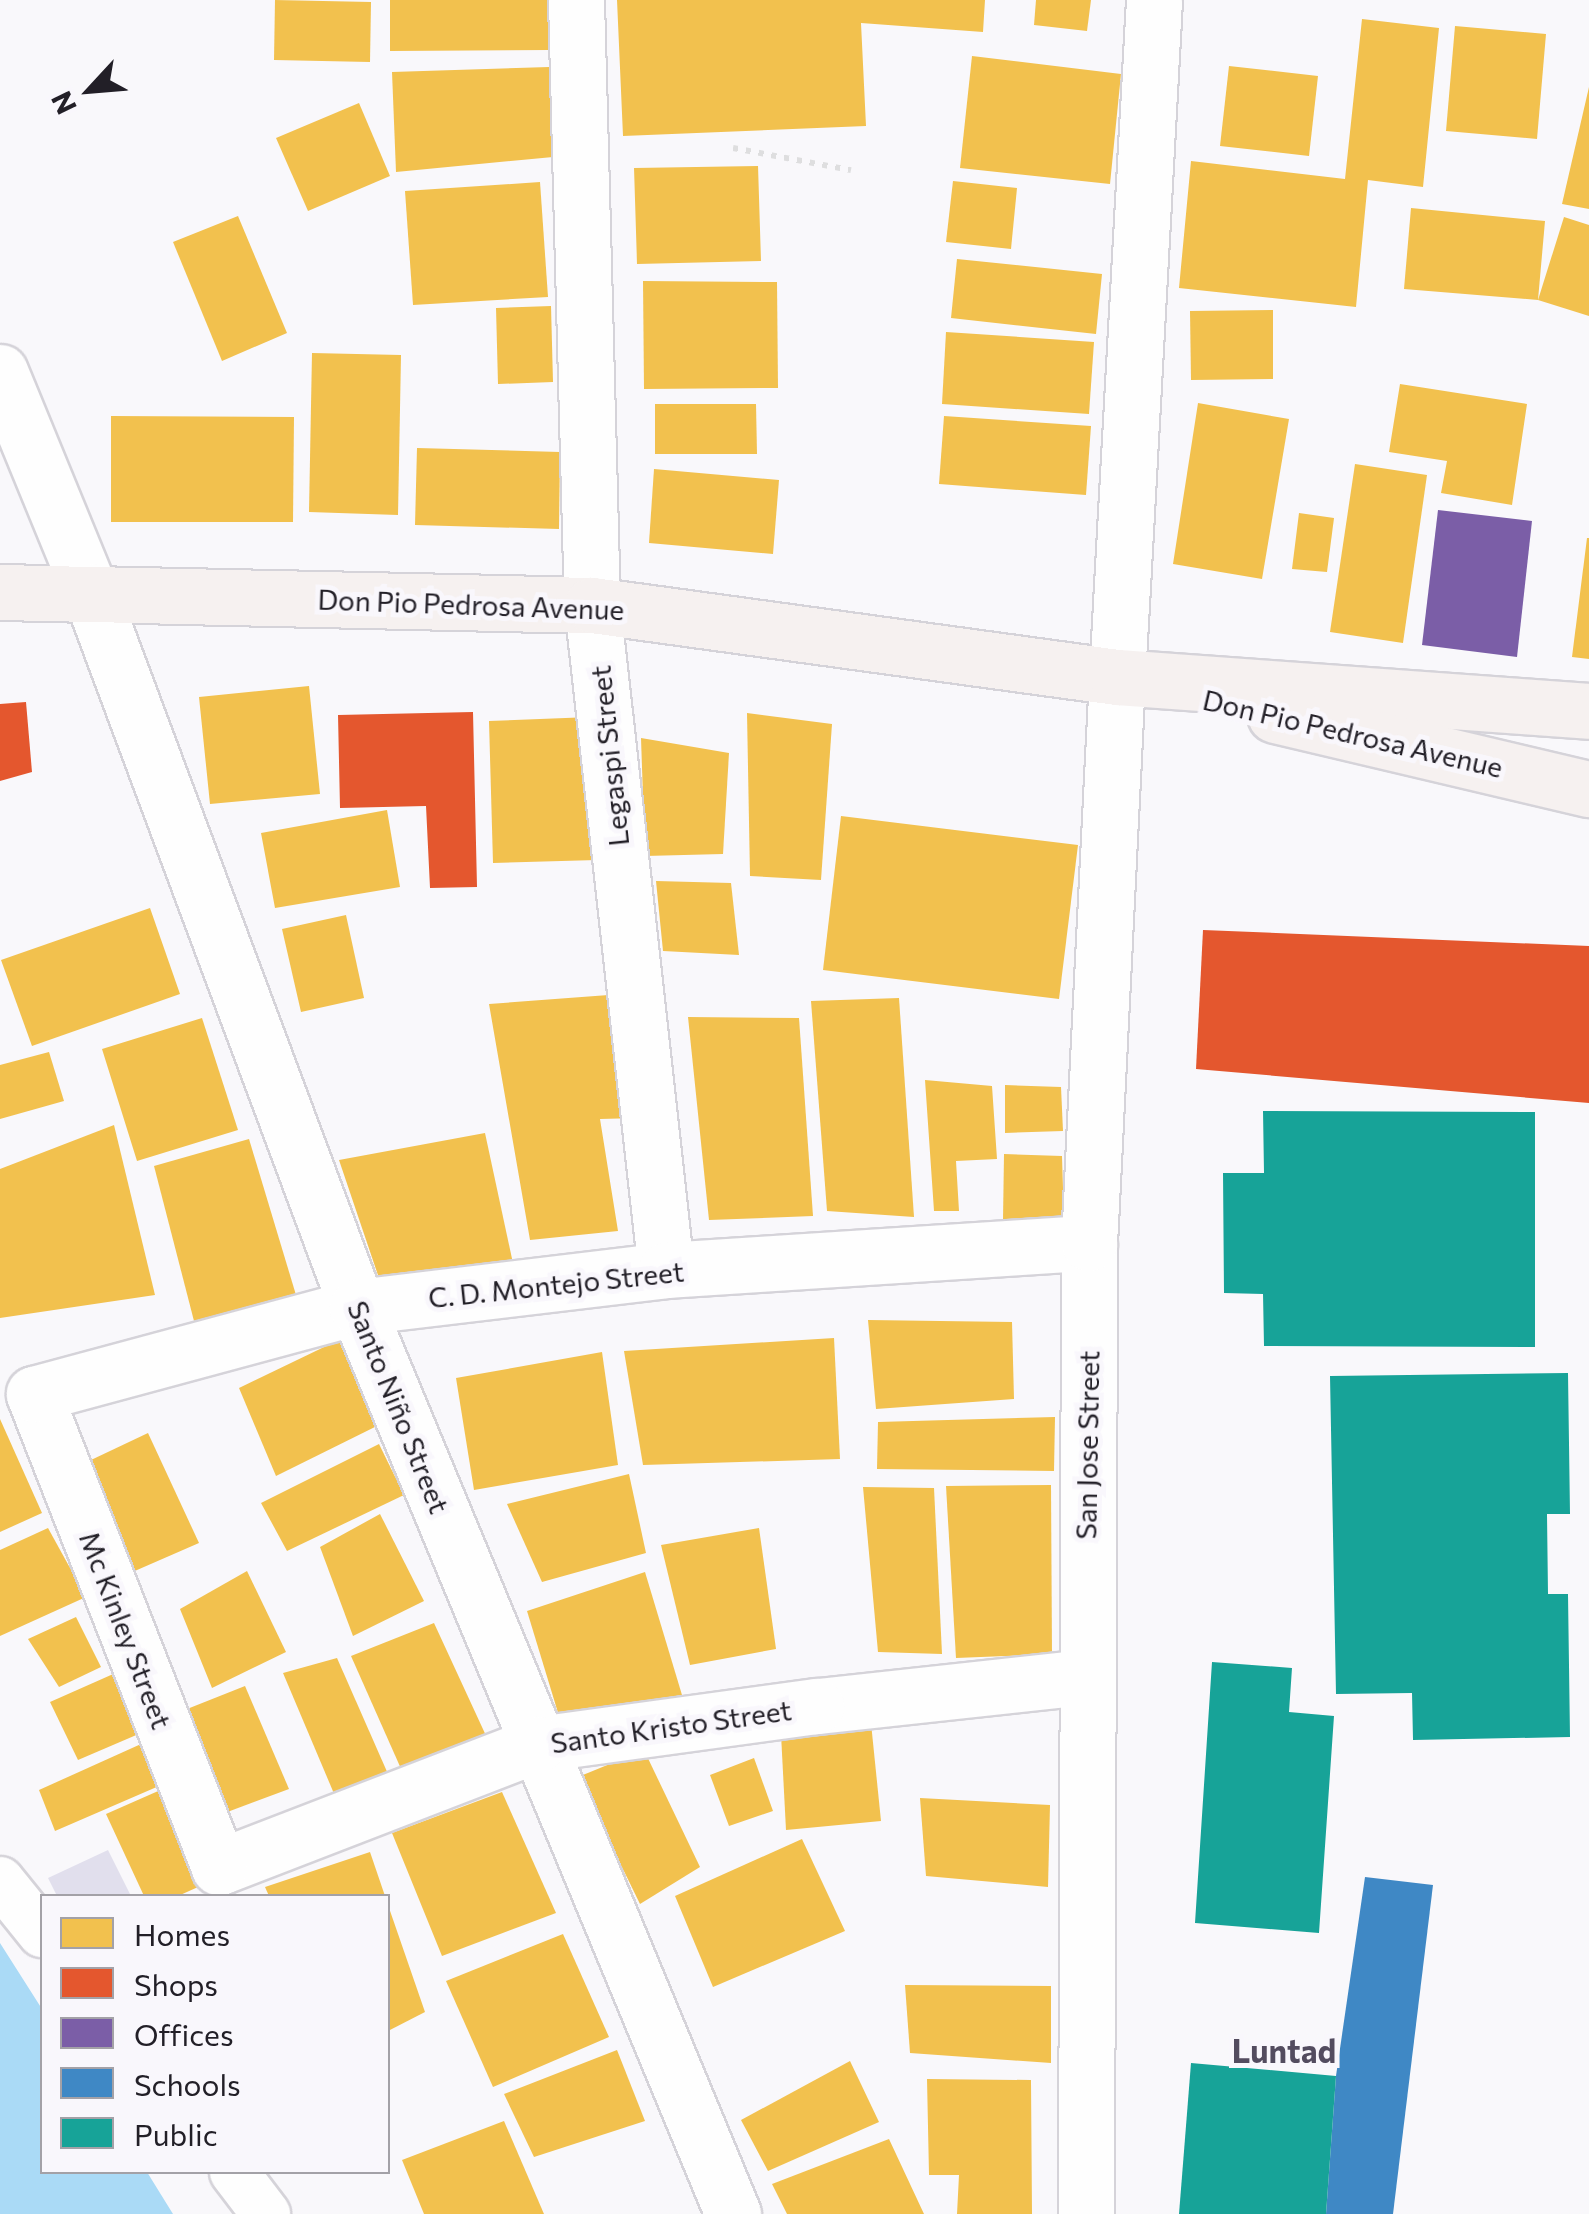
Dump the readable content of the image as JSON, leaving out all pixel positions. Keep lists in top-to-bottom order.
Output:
{
  "streets": {
    "highway": ["Don Pio Pedrosa Avenue"],
    "street": [
      "Legaspi Street",
      "C. D. Montejo Street",
      "Santo Niño Street",
      "San Jose Street",
      "Mc Kinley Street",
      "Santo Kristo Street"
    ]
  },
  "crossings": [
    ["Don Pio Pedrosa Avenue", "Legaspi Street"],
    ["Don Pio Pedrosa Avenue", "Santo Niño Street"],
    ["Don Pio Pedrosa Avenue", "San Jose Street"],
    ["Legaspi Street", "C. D. Montejo Street"],
    ["C. D. Montejo Street", "Santo Niño Street"],
    ["C. D. Montejo Street", "San Jose Street"],
    ["C. D. Montejo Street", "Mc Kinley Street"],
    ["Santo Niño Street", "Santo Kristo Street"],
    ["San Jose Street", "Santo Kristo Street"],
    ["Mc Kinley Street", "Santo Kristo Street"]
  ],
  "districts": ["Luntad"],
  "legend": [
    "Homes",
    "Shops",
    "Offices",
    "Schools",
    "Public"
  ],
  "north": "bottom left"
}
